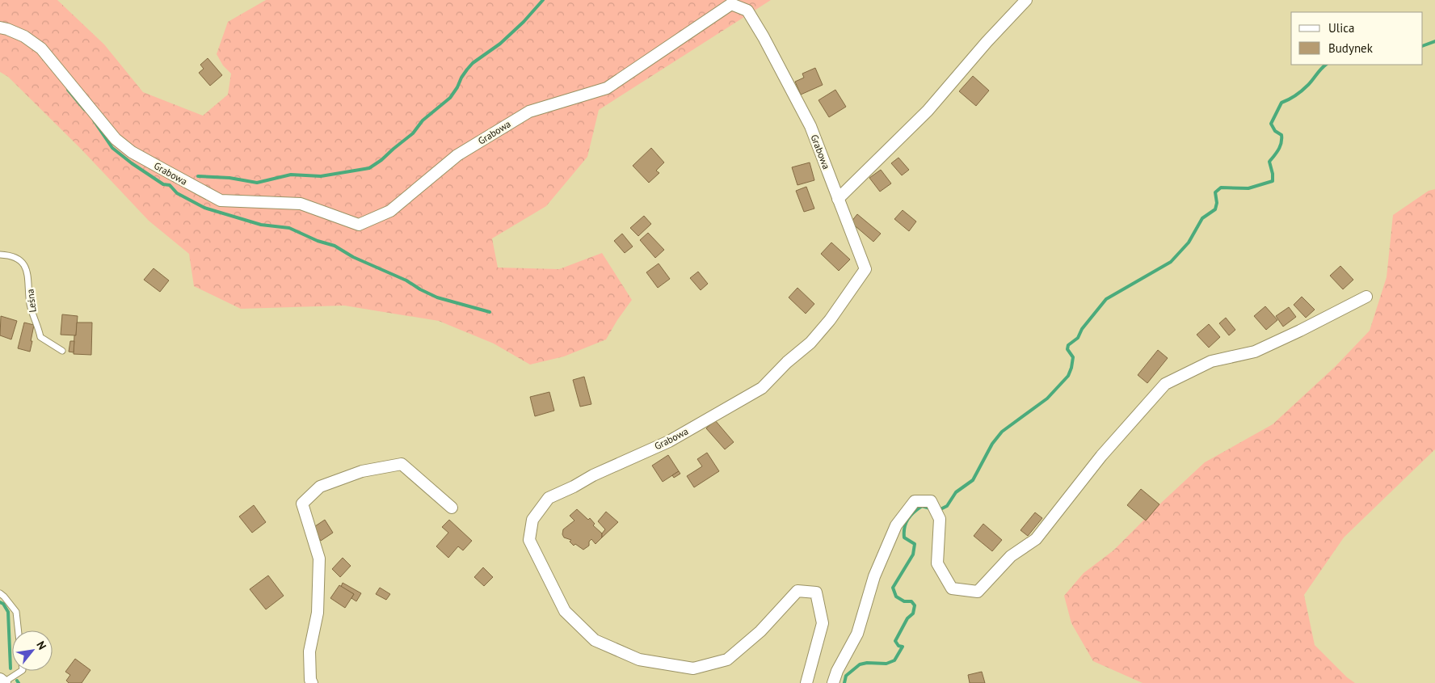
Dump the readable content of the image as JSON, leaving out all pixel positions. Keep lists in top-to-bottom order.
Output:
{
  "streets": {
    "street": ["Grabowa"],
    "lane": ["Leśna"]
  },
  "legend": ["Ulica", "Budynek"],
  "north": "top right"
}
